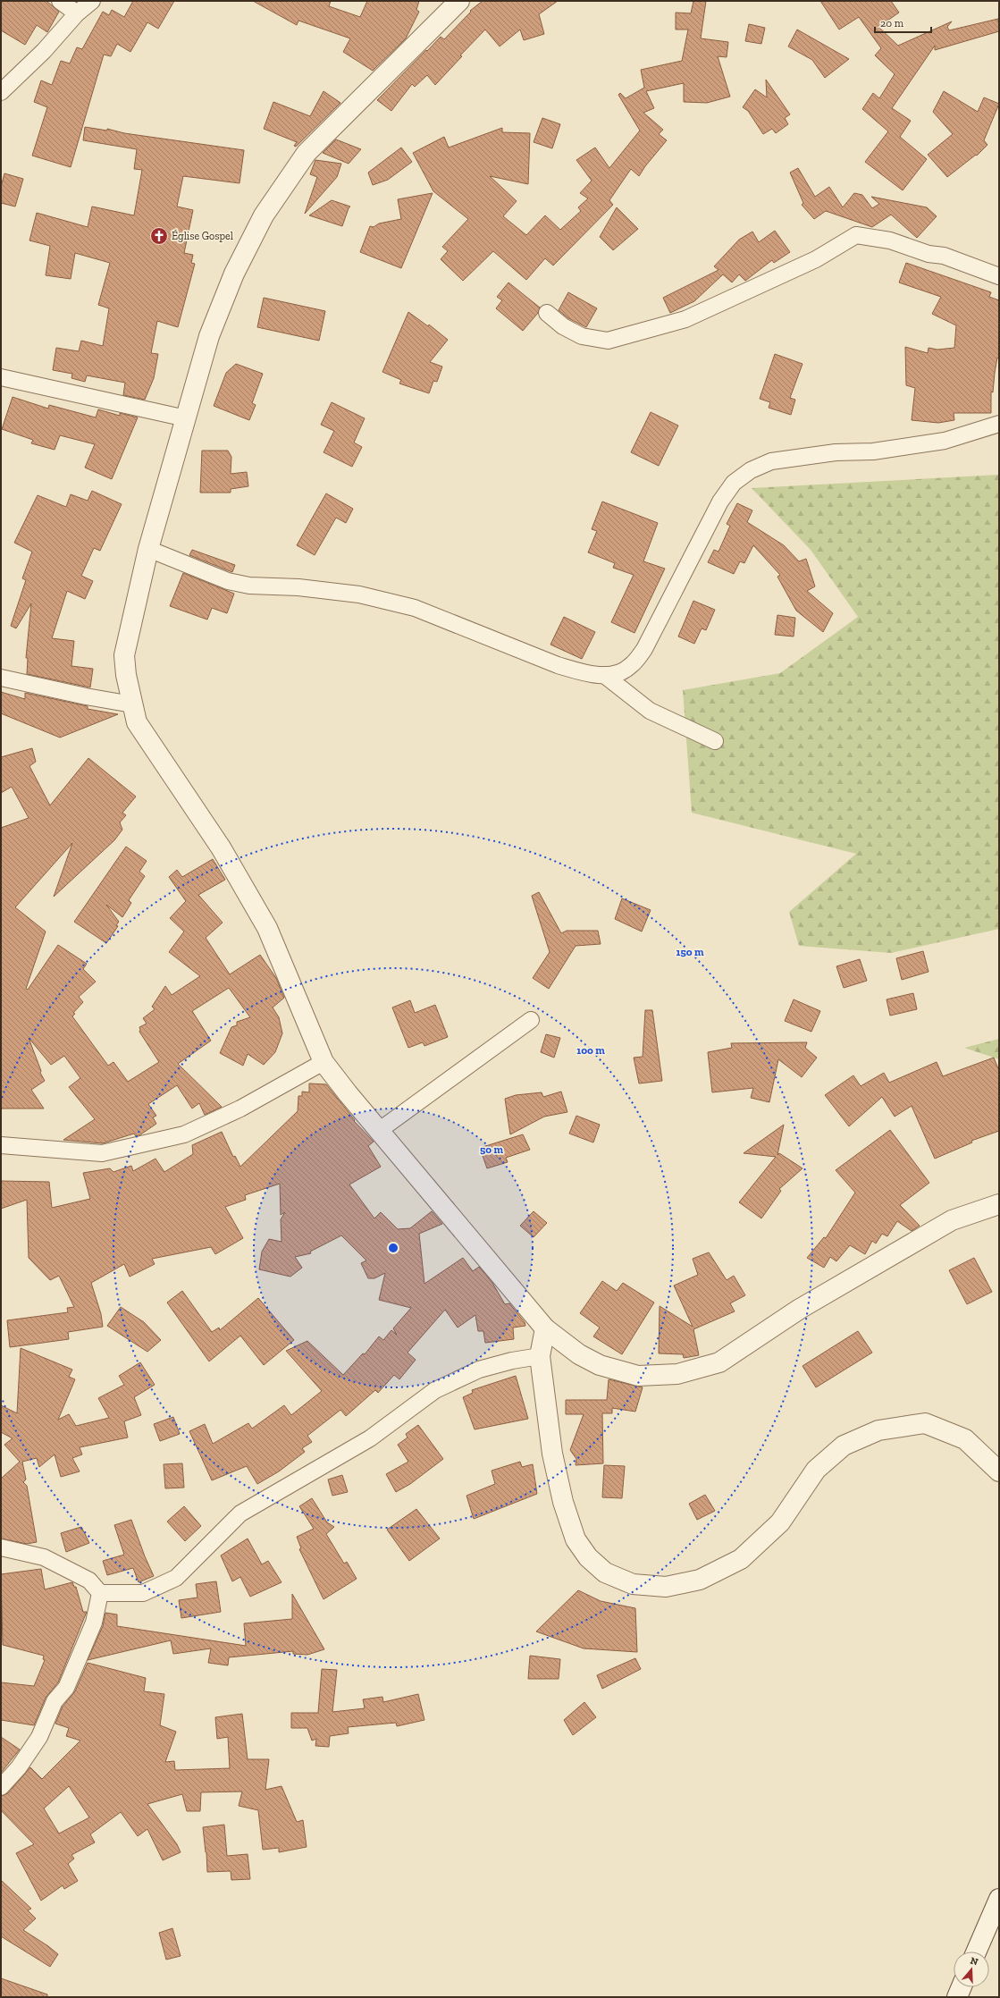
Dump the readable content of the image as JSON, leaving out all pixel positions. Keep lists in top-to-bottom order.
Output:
{
  "places": {
    "church": ["Église Gospel"]
  },
  "scale_bar": "20 m",
  "north": "top",
  "rings": ["150 m", "100 m", "50 m"]
}
